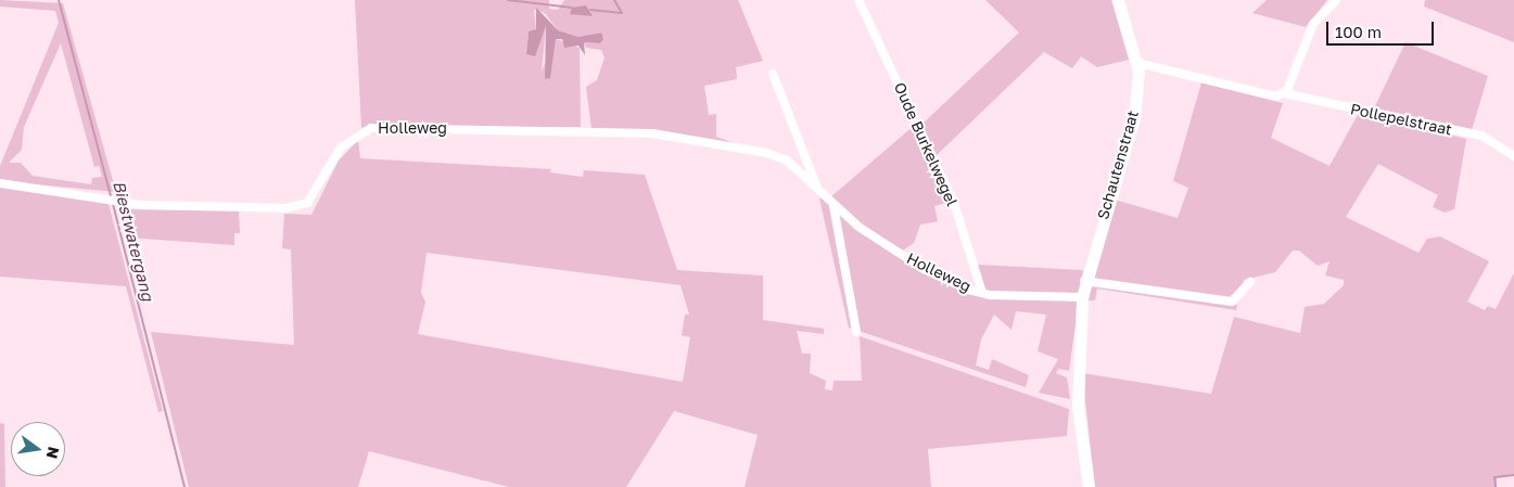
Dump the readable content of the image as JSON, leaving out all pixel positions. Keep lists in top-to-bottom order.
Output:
{
  "streets": {
    "street": [
      "Pollepelstraat",
      "Holleweg",
      "Oude Burkelwegel",
      "Schautenstraat"
    ]
  },
  "crossings": [
    ["Pollepelstraat", "Schautenstraat"],
    ["Holleweg", "Oude Burkelwegel"],
    ["Holleweg", "Schautenstraat"]
  ],
  "water": ["Biestwatergang"],
  "scale_bar": "100 m",
  "north": "right"
}
